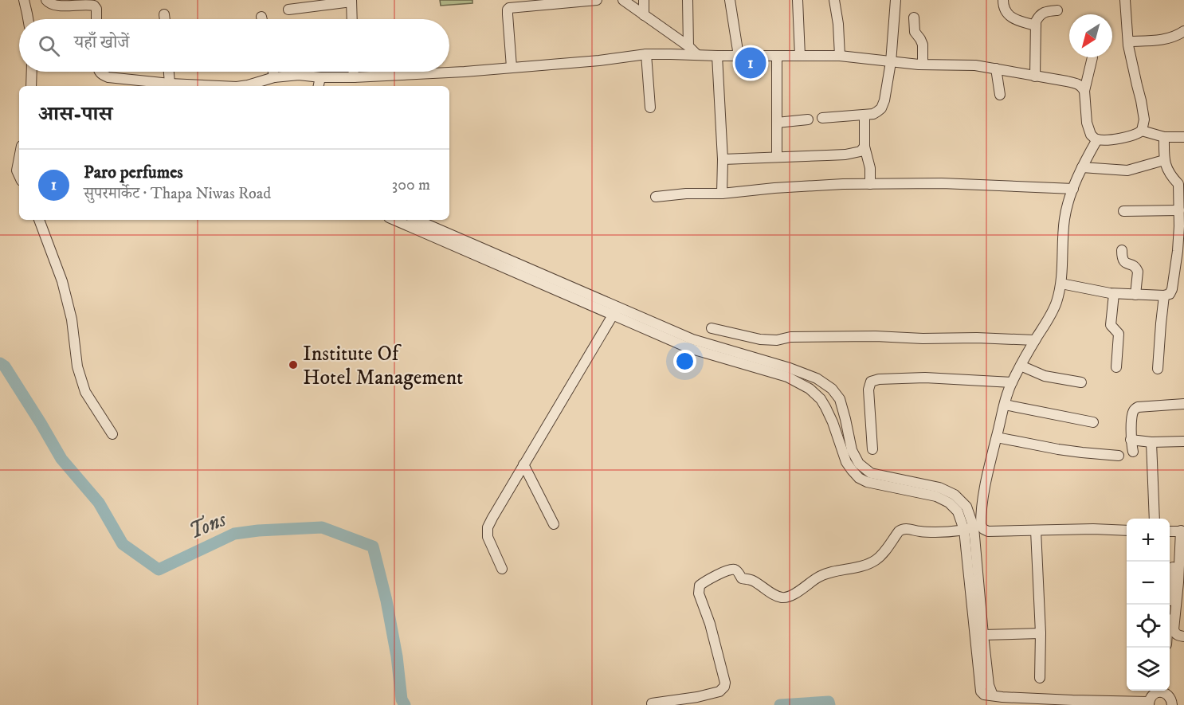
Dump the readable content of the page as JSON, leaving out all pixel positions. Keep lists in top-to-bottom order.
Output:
{
  "water": ["Tons"],
  "places": ["Institute Of Hotel Management"],
  "north": "bottom left",
  "page": {
    "search": "यहाँ खोजें",
    "pins": "1",
    "heading": "आस-पास",
    "list": [
      {
        "mark": "1",
        "name": "Paro perfumes",
        "note": "सुपरमार्केट · Thapa Niwas Road",
        "value": "300 m"
      }
    ],
    "map_buttons": ["+", "−"]
  }
}
